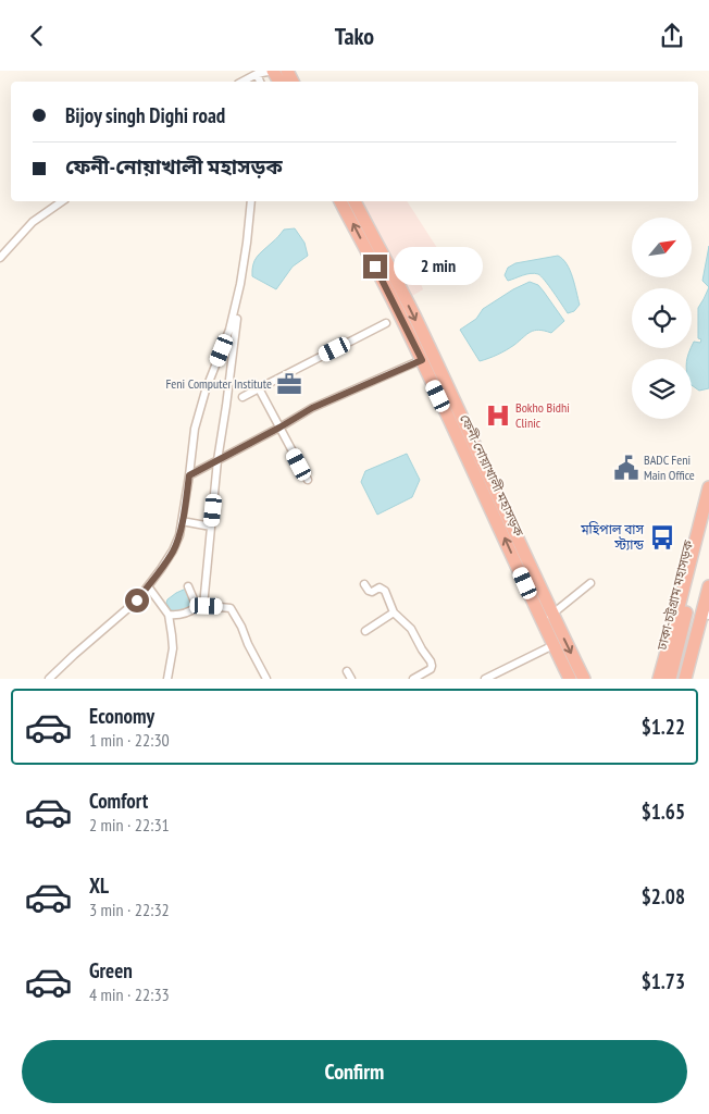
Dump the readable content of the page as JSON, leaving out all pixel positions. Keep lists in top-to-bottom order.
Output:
{
  "streets": {
    "highway": ["ফেনী-নোয়াখালী মহাসড়ক", "ঢাকা-চট্টগ্রাম মহাসড়ক"]
  },
  "places": {
    "office": ["Feni Computer Institute"],
    "hospital": ["Bokho Bidhi Clinic"],
    "public building": ["BADC Feni Main Office"],
    "bus stop": ["মহিপাল বাস স্ট্যান্ড"]
  },
  "north": "top right",
  "page": {
    "header": "Tako",
    "banner": ["Bijoy singh Dighi road", "ফেনী-নোয়াখালী মহাসড়ক"],
    "bubble": "2 min",
    "list": [
      {
        "name": "Economy",
        "note": "1 min · 22:30",
        "value": "$1.22"
      },
      {
        "name": "Comfort",
        "note": "2 min · 22:31",
        "value": "$1.65"
      },
      {
        "name": "XL",
        "note": "3 min · 22:32",
        "value": "$2.08"
      },
      {
        "name": "Green",
        "note": "4 min · 22:33",
        "value": "$1.73"
      }
    ],
    "buttons": "Confirm"
  }
}
